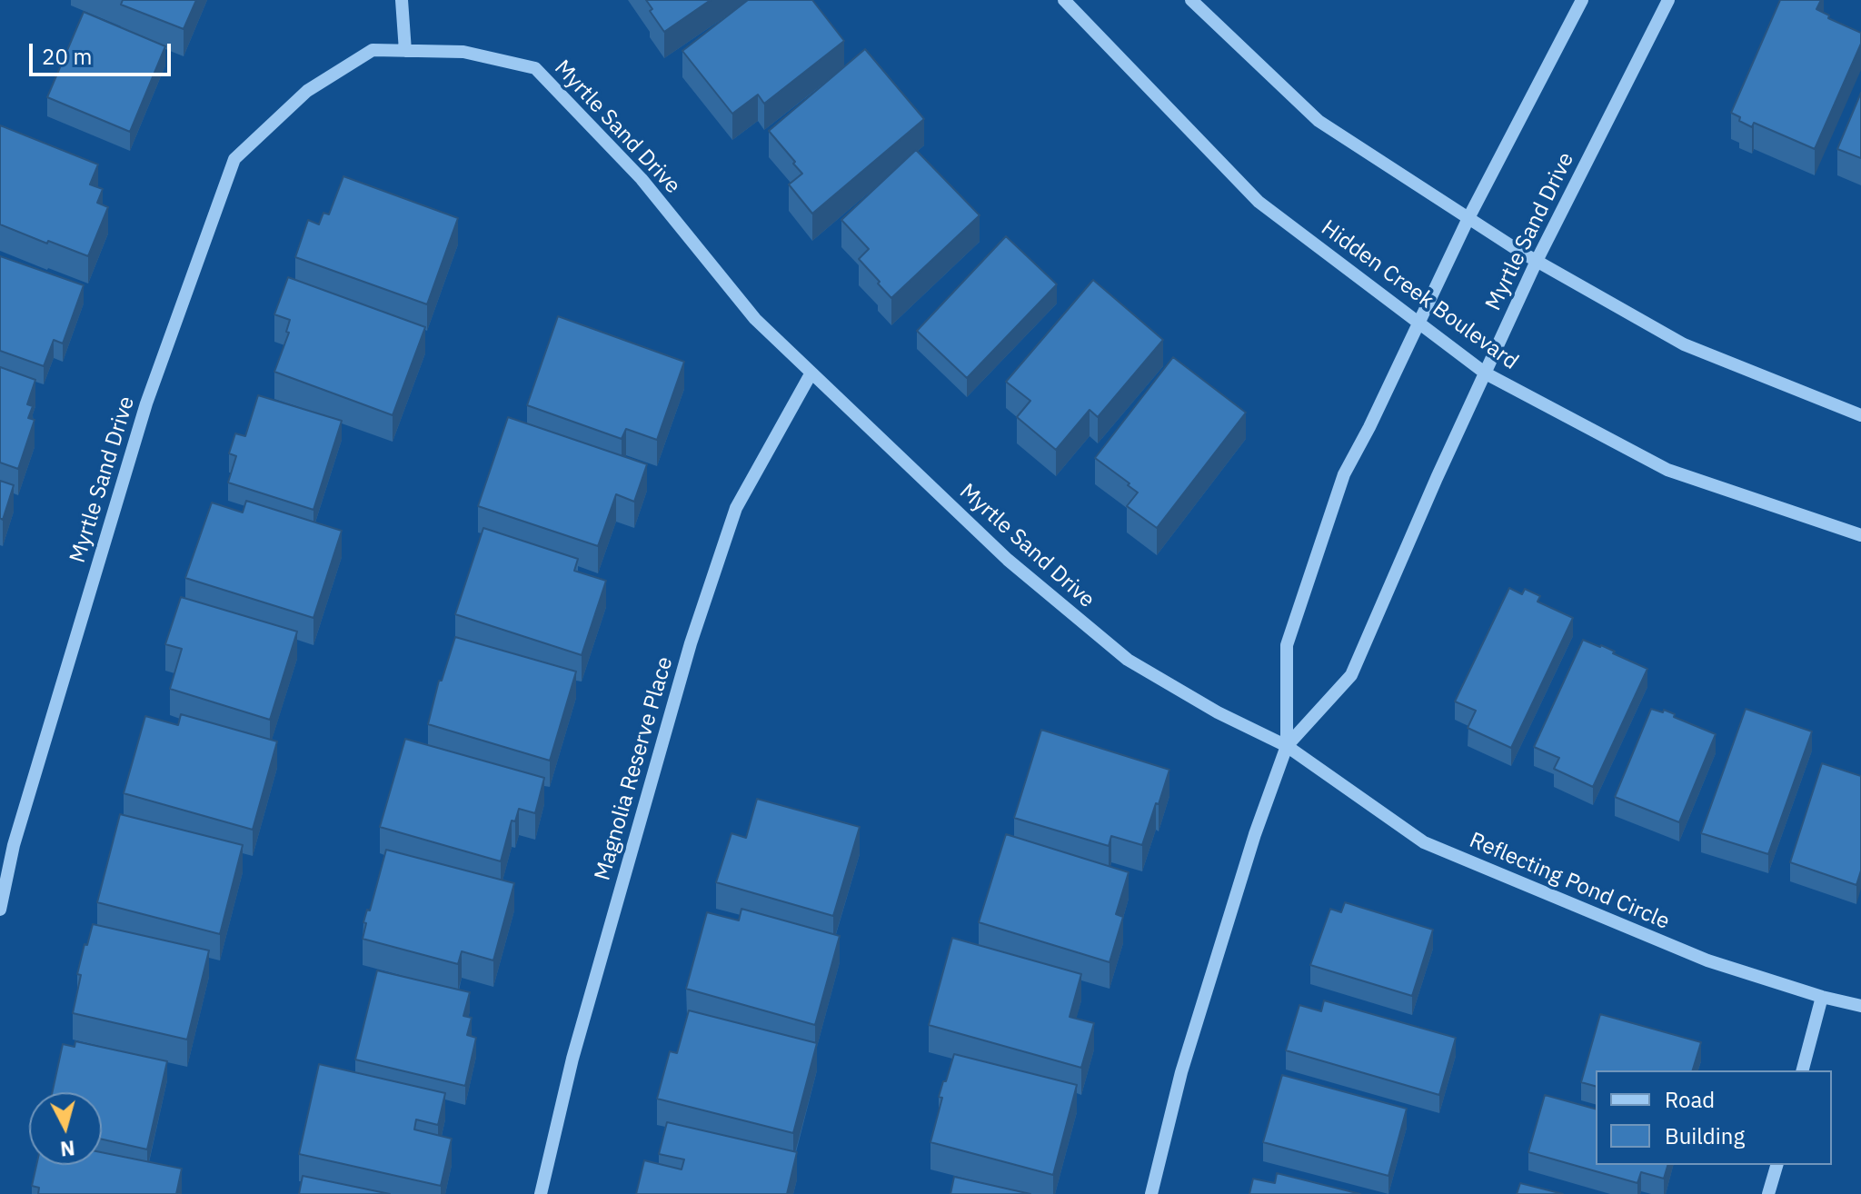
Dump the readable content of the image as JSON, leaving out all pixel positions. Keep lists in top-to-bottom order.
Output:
{
  "streets": {
    "street": [
      "Myrtle Sand Drive",
      "Hidden Creek Boulevard",
      "Magnolia Reserve Place",
      "Reflecting Pond Circle"
    ]
  },
  "crossings": [
    ["Myrtle Sand Drive", "Hidden Creek Boulevard"],
    ["Myrtle Sand Drive", "Magnolia Reserve Place"],
    ["Myrtle Sand Drive", "Reflecting Pond Circle"]
  ],
  "legend": ["Road", "Building"],
  "scale_bar": "20 m",
  "north": "bottom"
}
